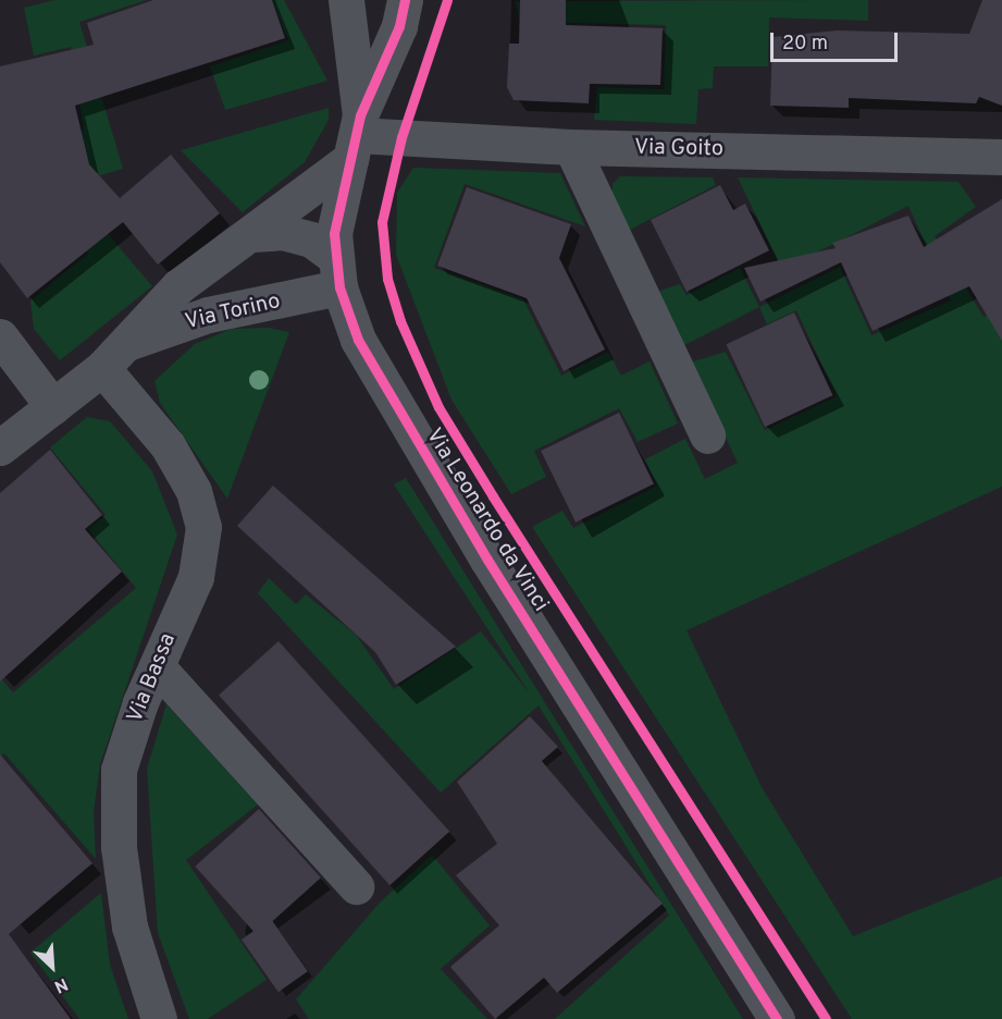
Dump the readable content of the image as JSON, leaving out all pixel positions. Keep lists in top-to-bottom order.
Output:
{
  "streets": {
    "street": [
      "Via Goito",
      "Via Torino",
      "Via Leonardo da Vinci",
      "Via Bassa"
    ]
  },
  "crossings": [
    ["Via Goito", "Via Torino"],
    ["Via Goito", "Via Leonardo da Vinci"],
    ["Via Torino", "Via Leonardo da Vinci"],
    ["Via Torino", "Via Bassa"]
  ],
  "scale_bar": "20 m",
  "north": "bottom right"
}
